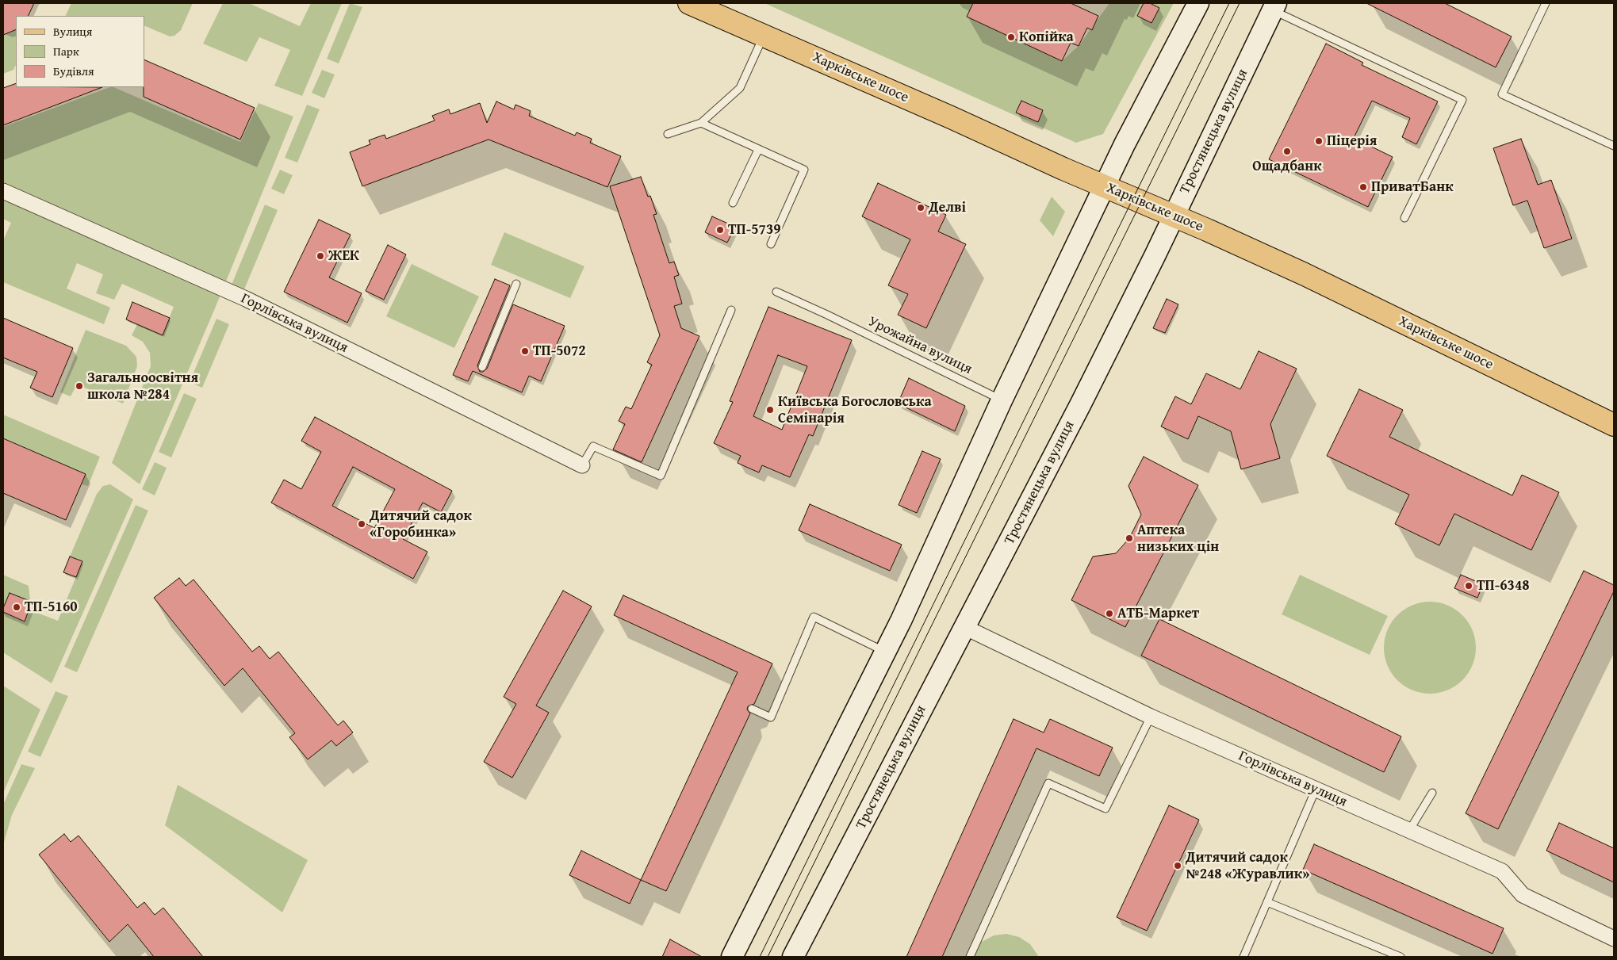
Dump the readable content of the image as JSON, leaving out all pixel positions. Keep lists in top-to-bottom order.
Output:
{
  "streets": {
    "main road": ["Харківське шосе", "Тростянецька вулиця"],
    "street": ["Горлівська вулиця"],
    "lane": ["Урожайна вулиця"]
  },
  "crossings": [
    ["Харківське шосе", "Тростянецька вулиця"],
    ["Тростянецька вулиця", "Горлівська вулиця"]
  ],
  "places": [
    "Копійка",
    "Піцерія",
    "Ощадбанк",
    "ПриватБанк",
    "Делві",
    "ТП-5739",
    "ЖЕК",
    "ТП-5072",
    "Загальноосвітня школа №284",
    "Київська Богословська Семінарія",
    "Дитячий садок «Горобинка»",
    "Аптека низьких цін",
    "ТП-6348",
    "ТП-5160",
    "АТБ-Маркет",
    "Дитячий садок №248 «Журавлик»"
  ],
  "legend": ["Вулиця", "Парк", "Будівля"]
}
